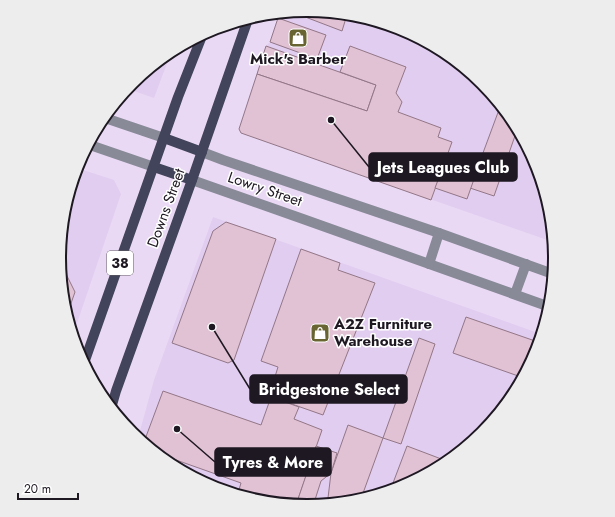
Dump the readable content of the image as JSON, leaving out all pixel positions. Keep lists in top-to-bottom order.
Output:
{
  "streets": {
    "main road": ["Lowry Street", "Downs Street", "38"]
  },
  "crossings": [
    ["Lowry Street", "Downs Street"]
  ],
  "places": {
    "shop": ["Mick's Barber", "A2Z Furniture Warehouse"],
    "other": ["Jets Leagues Club", "Bridgestone Select", "Tyres & More"]
  },
  "scale_bar": "20 m"
}
